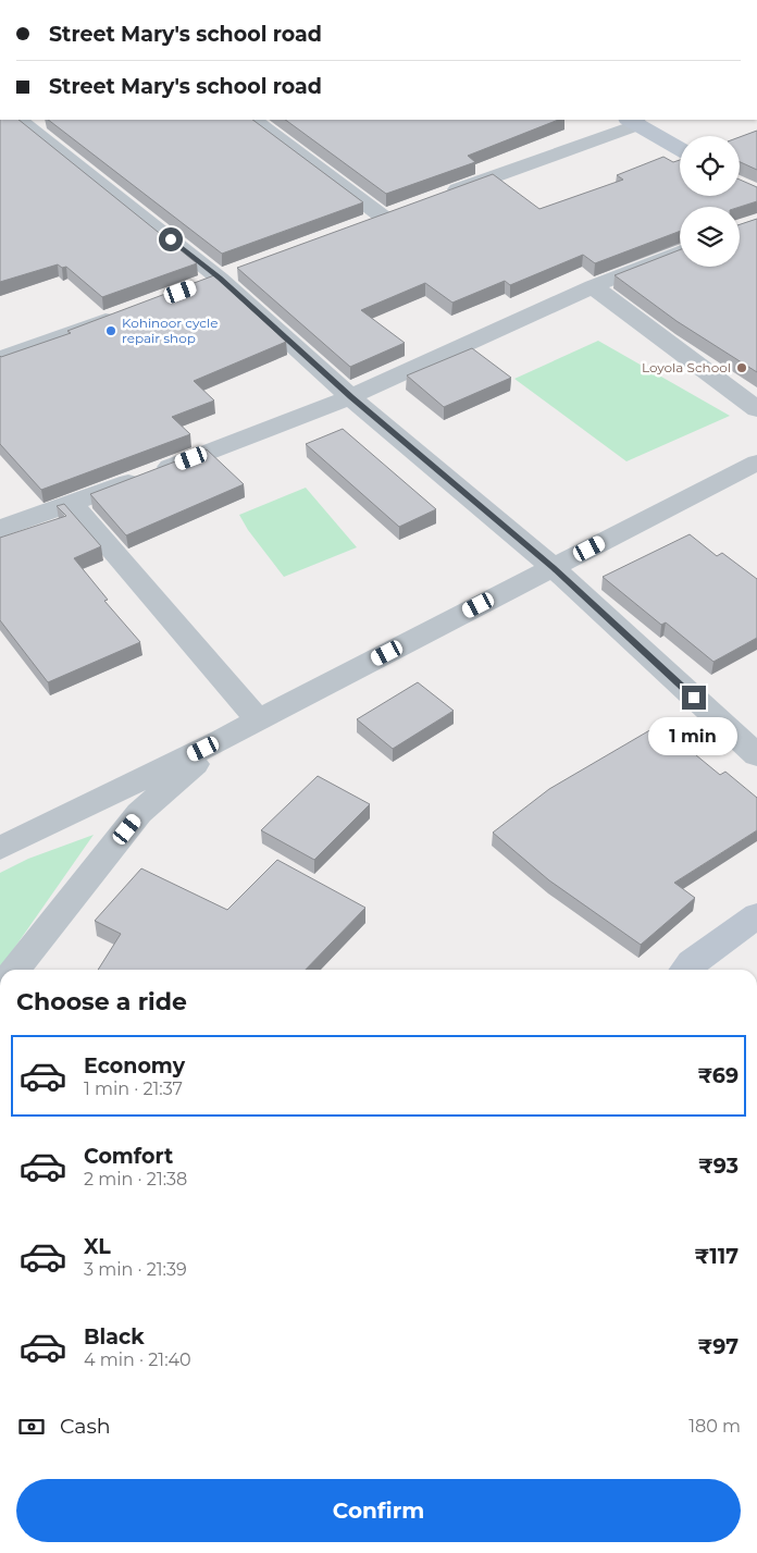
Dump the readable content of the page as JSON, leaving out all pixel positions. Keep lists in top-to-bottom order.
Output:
{
  "places": ["Kohinoor cycle repair shop", "Loyola School"],
  "page": {
    "banner": ["Street Mary's school road", "Street Mary's school road"],
    "bubble": "1 min",
    "heading": "Choose a ride",
    "list": [
      {
        "name": "Economy",
        "note": "1 min · 21:37",
        "value": "₹69"
      },
      {
        "name": "Comfort",
        "note": "2 min · 21:38",
        "value": "₹93"
      },
      {
        "name": "XL",
        "note": "3 min · 21:39",
        "value": "₹117"
      },
      {
        "name": "Black",
        "note": "4 min · 21:40",
        "value": "₹97"
      }
    ],
    "pay": ["Cash", "180 m"],
    "buttons": "Confirm"
  }
}
